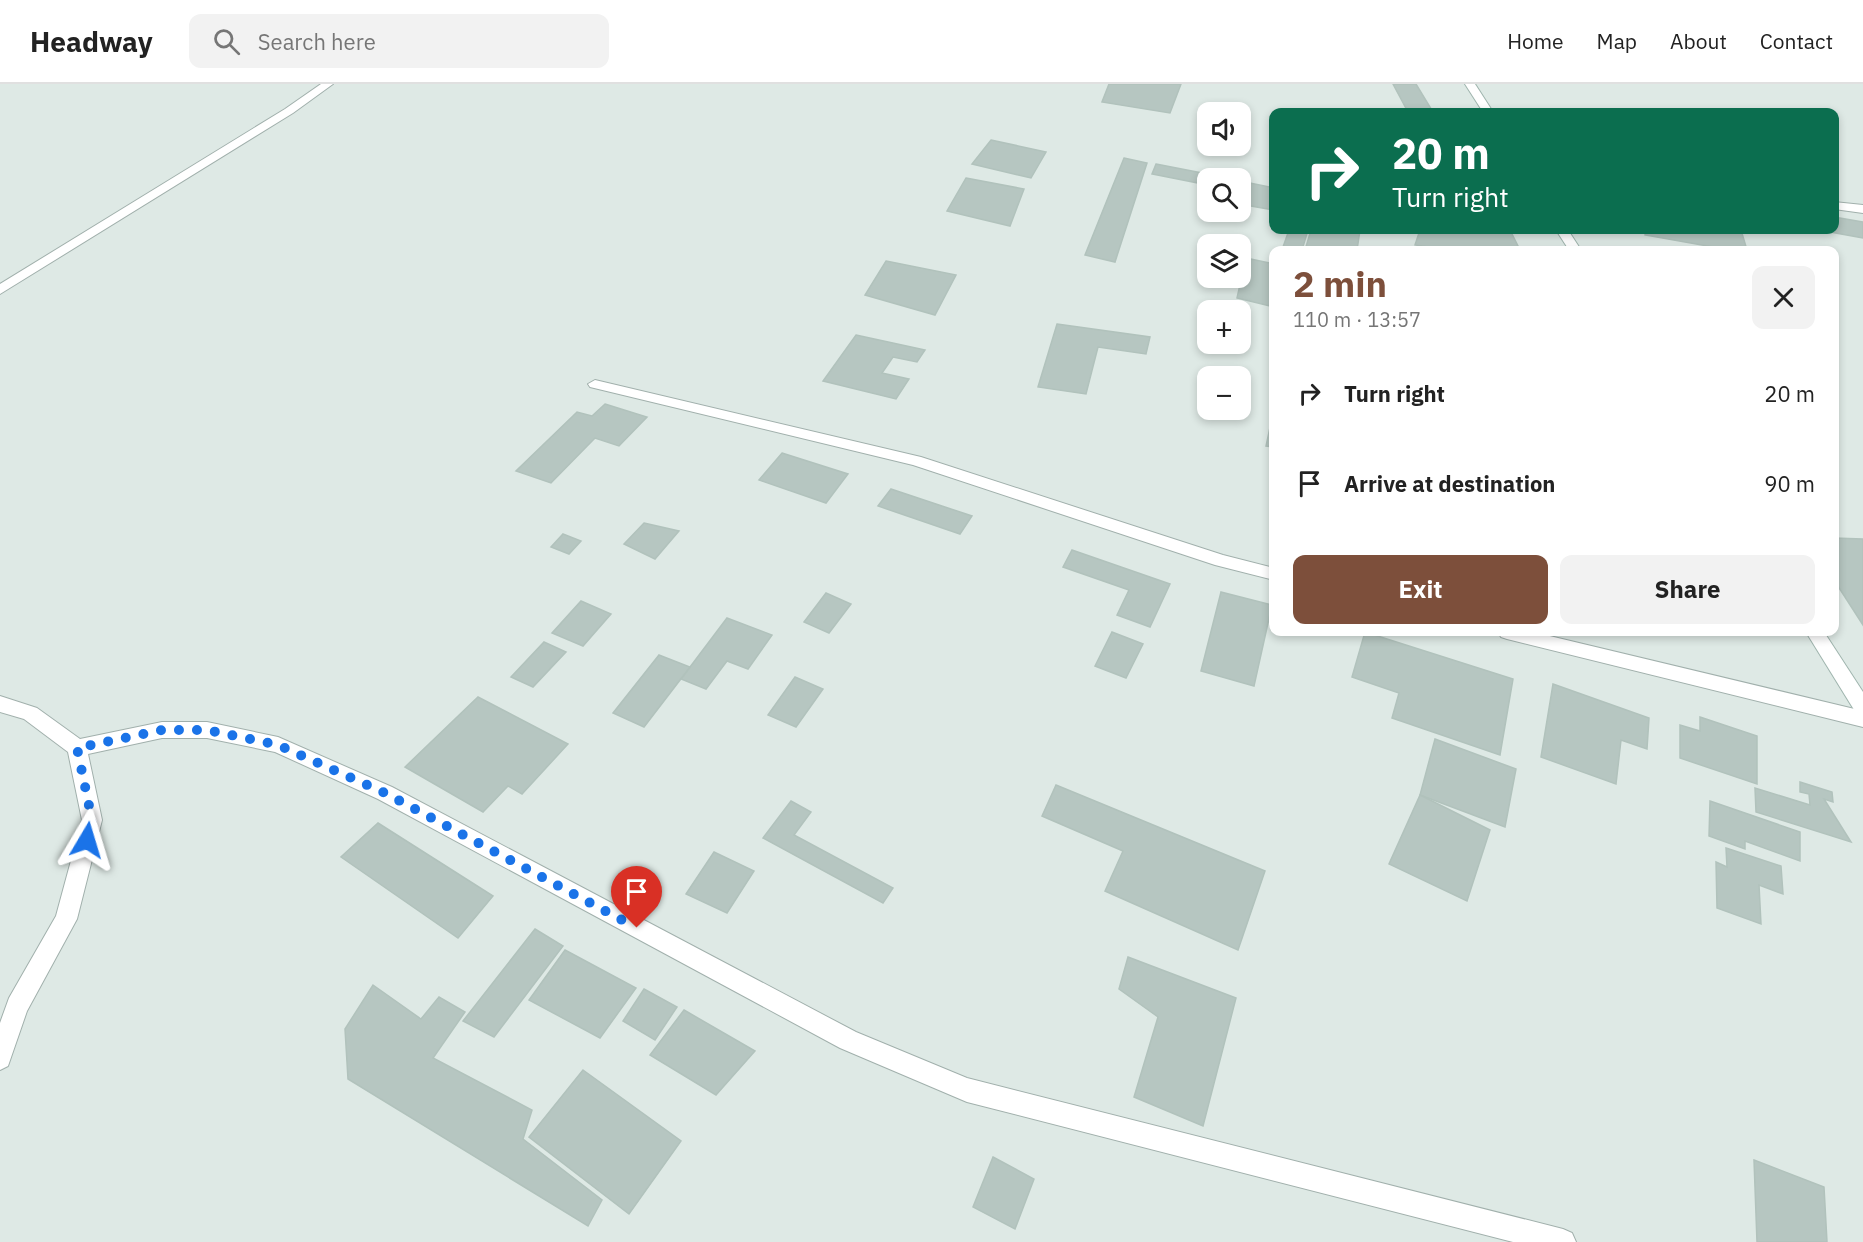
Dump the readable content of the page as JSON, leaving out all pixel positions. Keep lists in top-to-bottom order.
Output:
{
  "page": {
    "header": "Headway",
    "search": "Search here",
    "nav": [
      "Home",
      "Map",
      "About",
      "Contact"
    ],
    "map_buttons": ["+", "−"],
    "turn": ["20 m", "Turn right"],
    "heading": ["2 min", "110 m · 13:57"],
    "list": [
      {
        "name": "Turn right",
        "value": "20 m"
      },
      {
        "name": "Arrive at destination",
        "value": "90 m"
      }
    ],
    "buttons": ["Exit", "Share"]
  }
}
